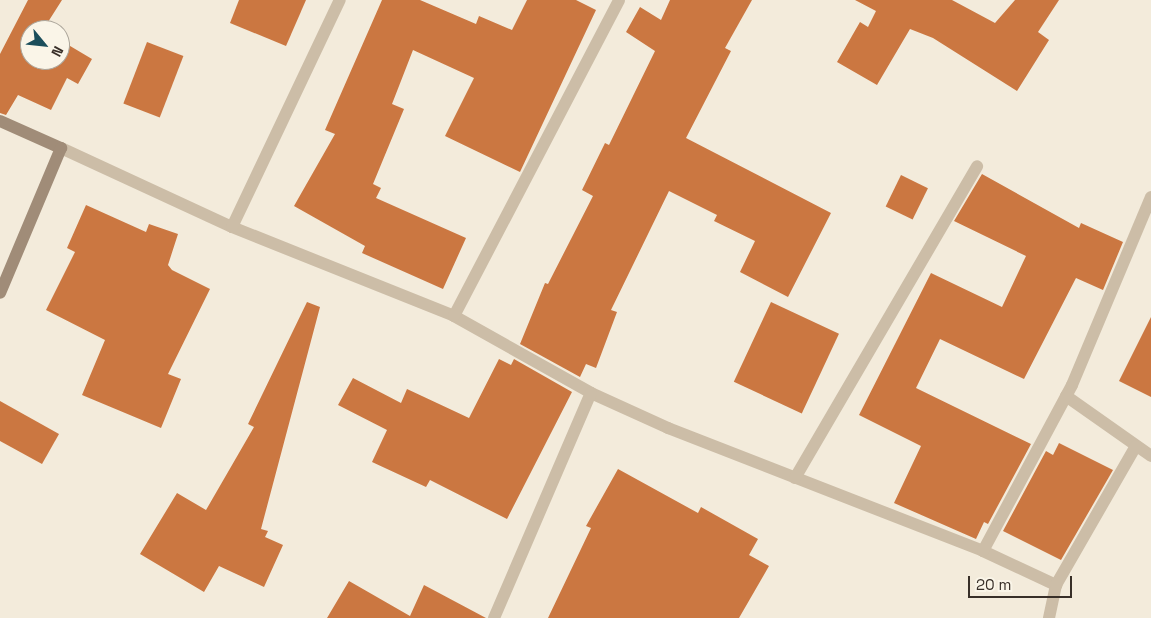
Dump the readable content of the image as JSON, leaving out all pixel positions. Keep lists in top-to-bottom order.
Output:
{
  "scale_bar": "20 m",
  "north": "bottom right"
}
